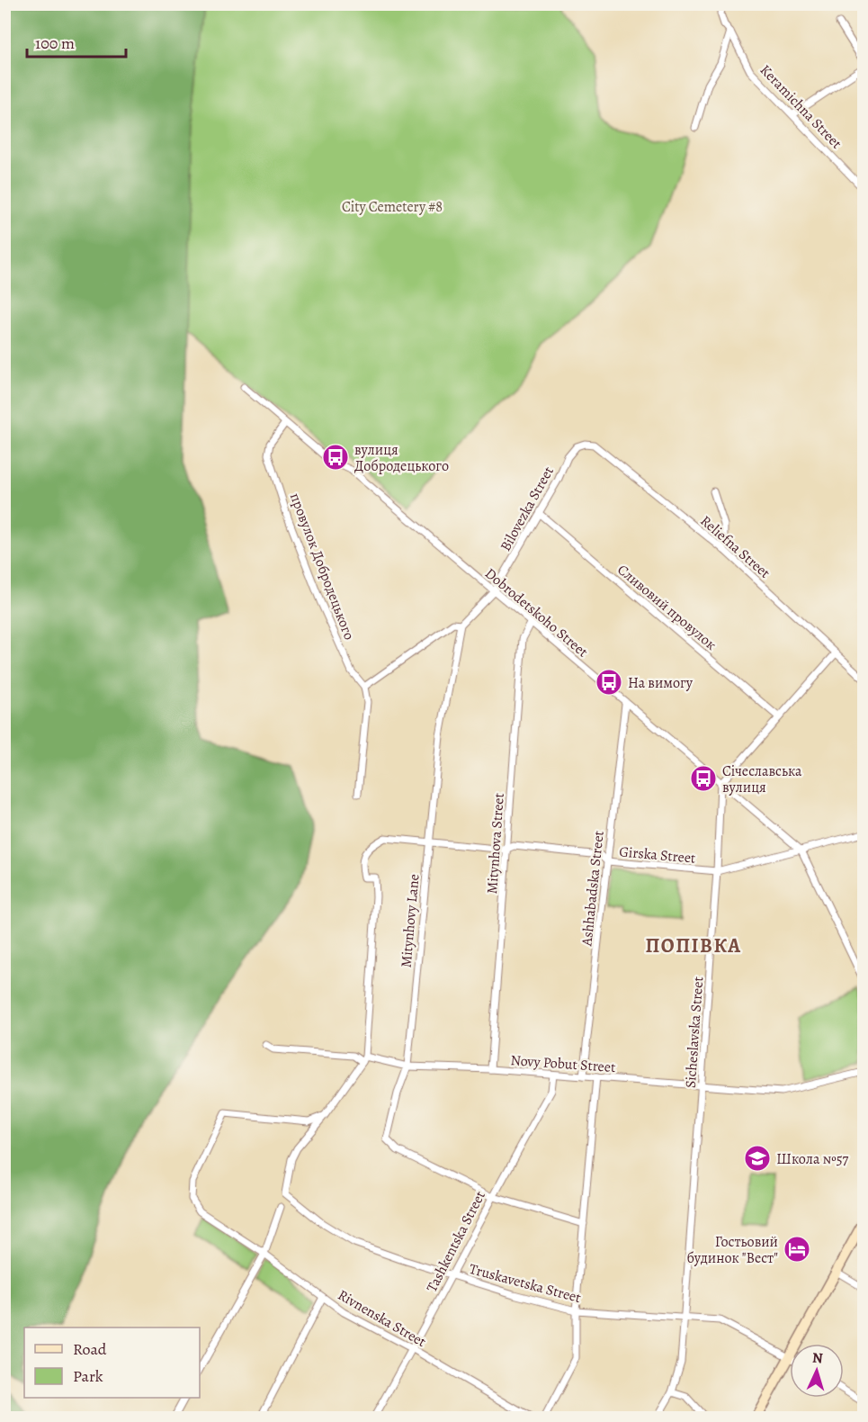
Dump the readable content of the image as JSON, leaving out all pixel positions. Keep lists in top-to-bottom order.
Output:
{
  "streets": {
    "street": [
      "Keramichna Street",
      "Bilovezka Street",
      "Reliefna Street",
      "провулок Добродецького",
      "Сливовий провулок",
      "Dobrodetskoho Street",
      "Mitynhova Street",
      "Girska Street",
      "Ashhabadska Street",
      "Mitynhovy Lane",
      "Sicheslavska Street",
      "Novy Pobut Street",
      "Tashkentska Street",
      "Truskavetska Street",
      "Rivnenska Street"
    ]
  },
  "crossings": [
    ["Bilovezka Street", "Reliefna Street"],
    ["Bilovezka Street", "Сливовий провулок"],
    ["Bilovezka Street", "Dobrodetskoho Street"],
    ["Bilovezka Street", "Mitynhovy Lane"],
    ["провулок Добродецького", "Dobrodetskoho Street"],
    ["Dobrodetskoho Street", "Mitynhova Street"],
    ["Dobrodetskoho Street", "Girska Street"],
    ["Dobrodetskoho Street", "Ashhabadska Street"],
    ["Dobrodetskoho Street", "Sicheslavska Street"],
    ["Mitynhova Street", "Girska Street"],
    ["Mitynhova Street", "Novy Pobut Street"],
    ["Girska Street", "Ashhabadska Street"],
    ["Girska Street", "Mitynhovy Lane"],
    ["Girska Street", "Sicheslavska Street"],
    ["Girska Street", "Novy Pobut Street"],
    ["Ashhabadska Street", "Novy Pobut Street"],
    ["Mitynhovy Lane", "Novy Pobut Street"],
    ["Mitynhovy Lane", "Tashkentska Street"],
    ["Sicheslavska Street", "Novy Pobut Street"],
    ["Sicheslavska Street", "Truskavetska Street"],
    ["Novy Pobut Street", "Tashkentska Street"],
    ["Tashkentska Street", "Truskavetska Street"],
    ["Tashkentska Street", "Rivnenska Street"],
    ["Truskavetska Street", "Rivnenska Street"]
  ],
  "districts": ["ПОПІВКА"],
  "parks": ["City Cemetery #8"],
  "places": {
    "bus stop": ["вулиця Добродецького", "На вимогу", "Січеславська вулиця"],
    "school or university": ["Школа №57"],
    "hotel": ["Гостьовий будинок \"Вест\""]
  },
  "legend": ["Road", "Park"],
  "scale_bar": "100 m",
  "north": "top"
}
